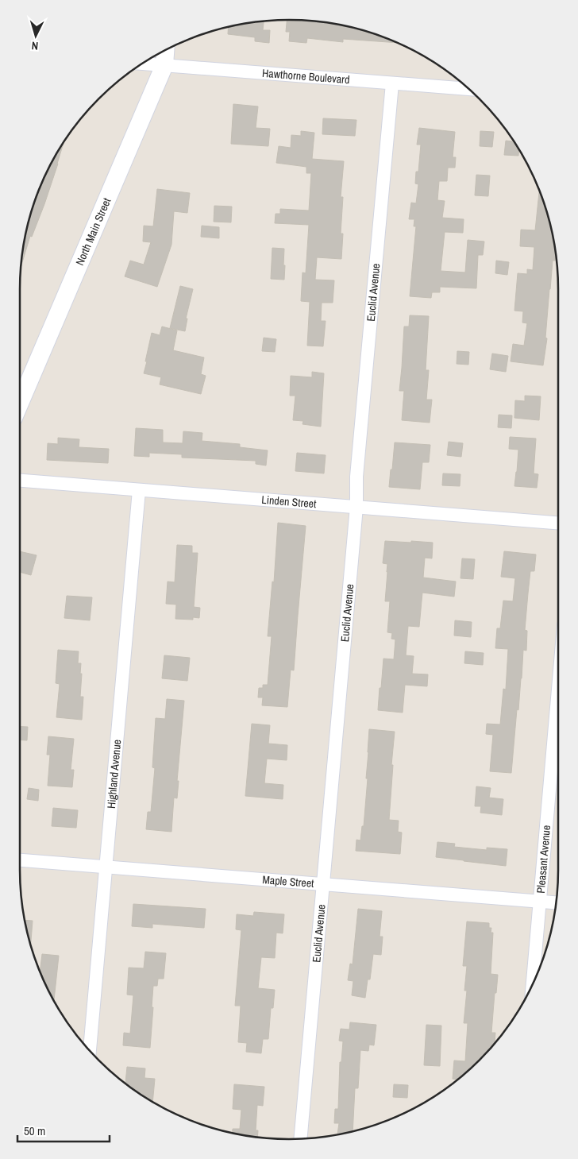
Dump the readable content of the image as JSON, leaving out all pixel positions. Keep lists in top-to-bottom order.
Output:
{
  "streets": {
    "street": [
      "Hawthorne Boulevard",
      "North Main Street",
      "Euclid Avenue",
      "Linden Street",
      "Highland Avenue",
      "Pleasant Avenue",
      "Maple Street"
    ]
  },
  "crossings": [
    ["Hawthorne Boulevard", "North Main Street"],
    ["Hawthorne Boulevard", "Euclid Avenue"],
    ["Euclid Avenue", "Linden Street"],
    ["Euclid Avenue", "Maple Street"],
    ["Linden Street", "Highland Avenue"],
    ["Highland Avenue", "Maple Street"],
    ["Pleasant Avenue", "Maple Street"]
  ],
  "scale_bar": "50 m",
  "north": "bottom"
}
